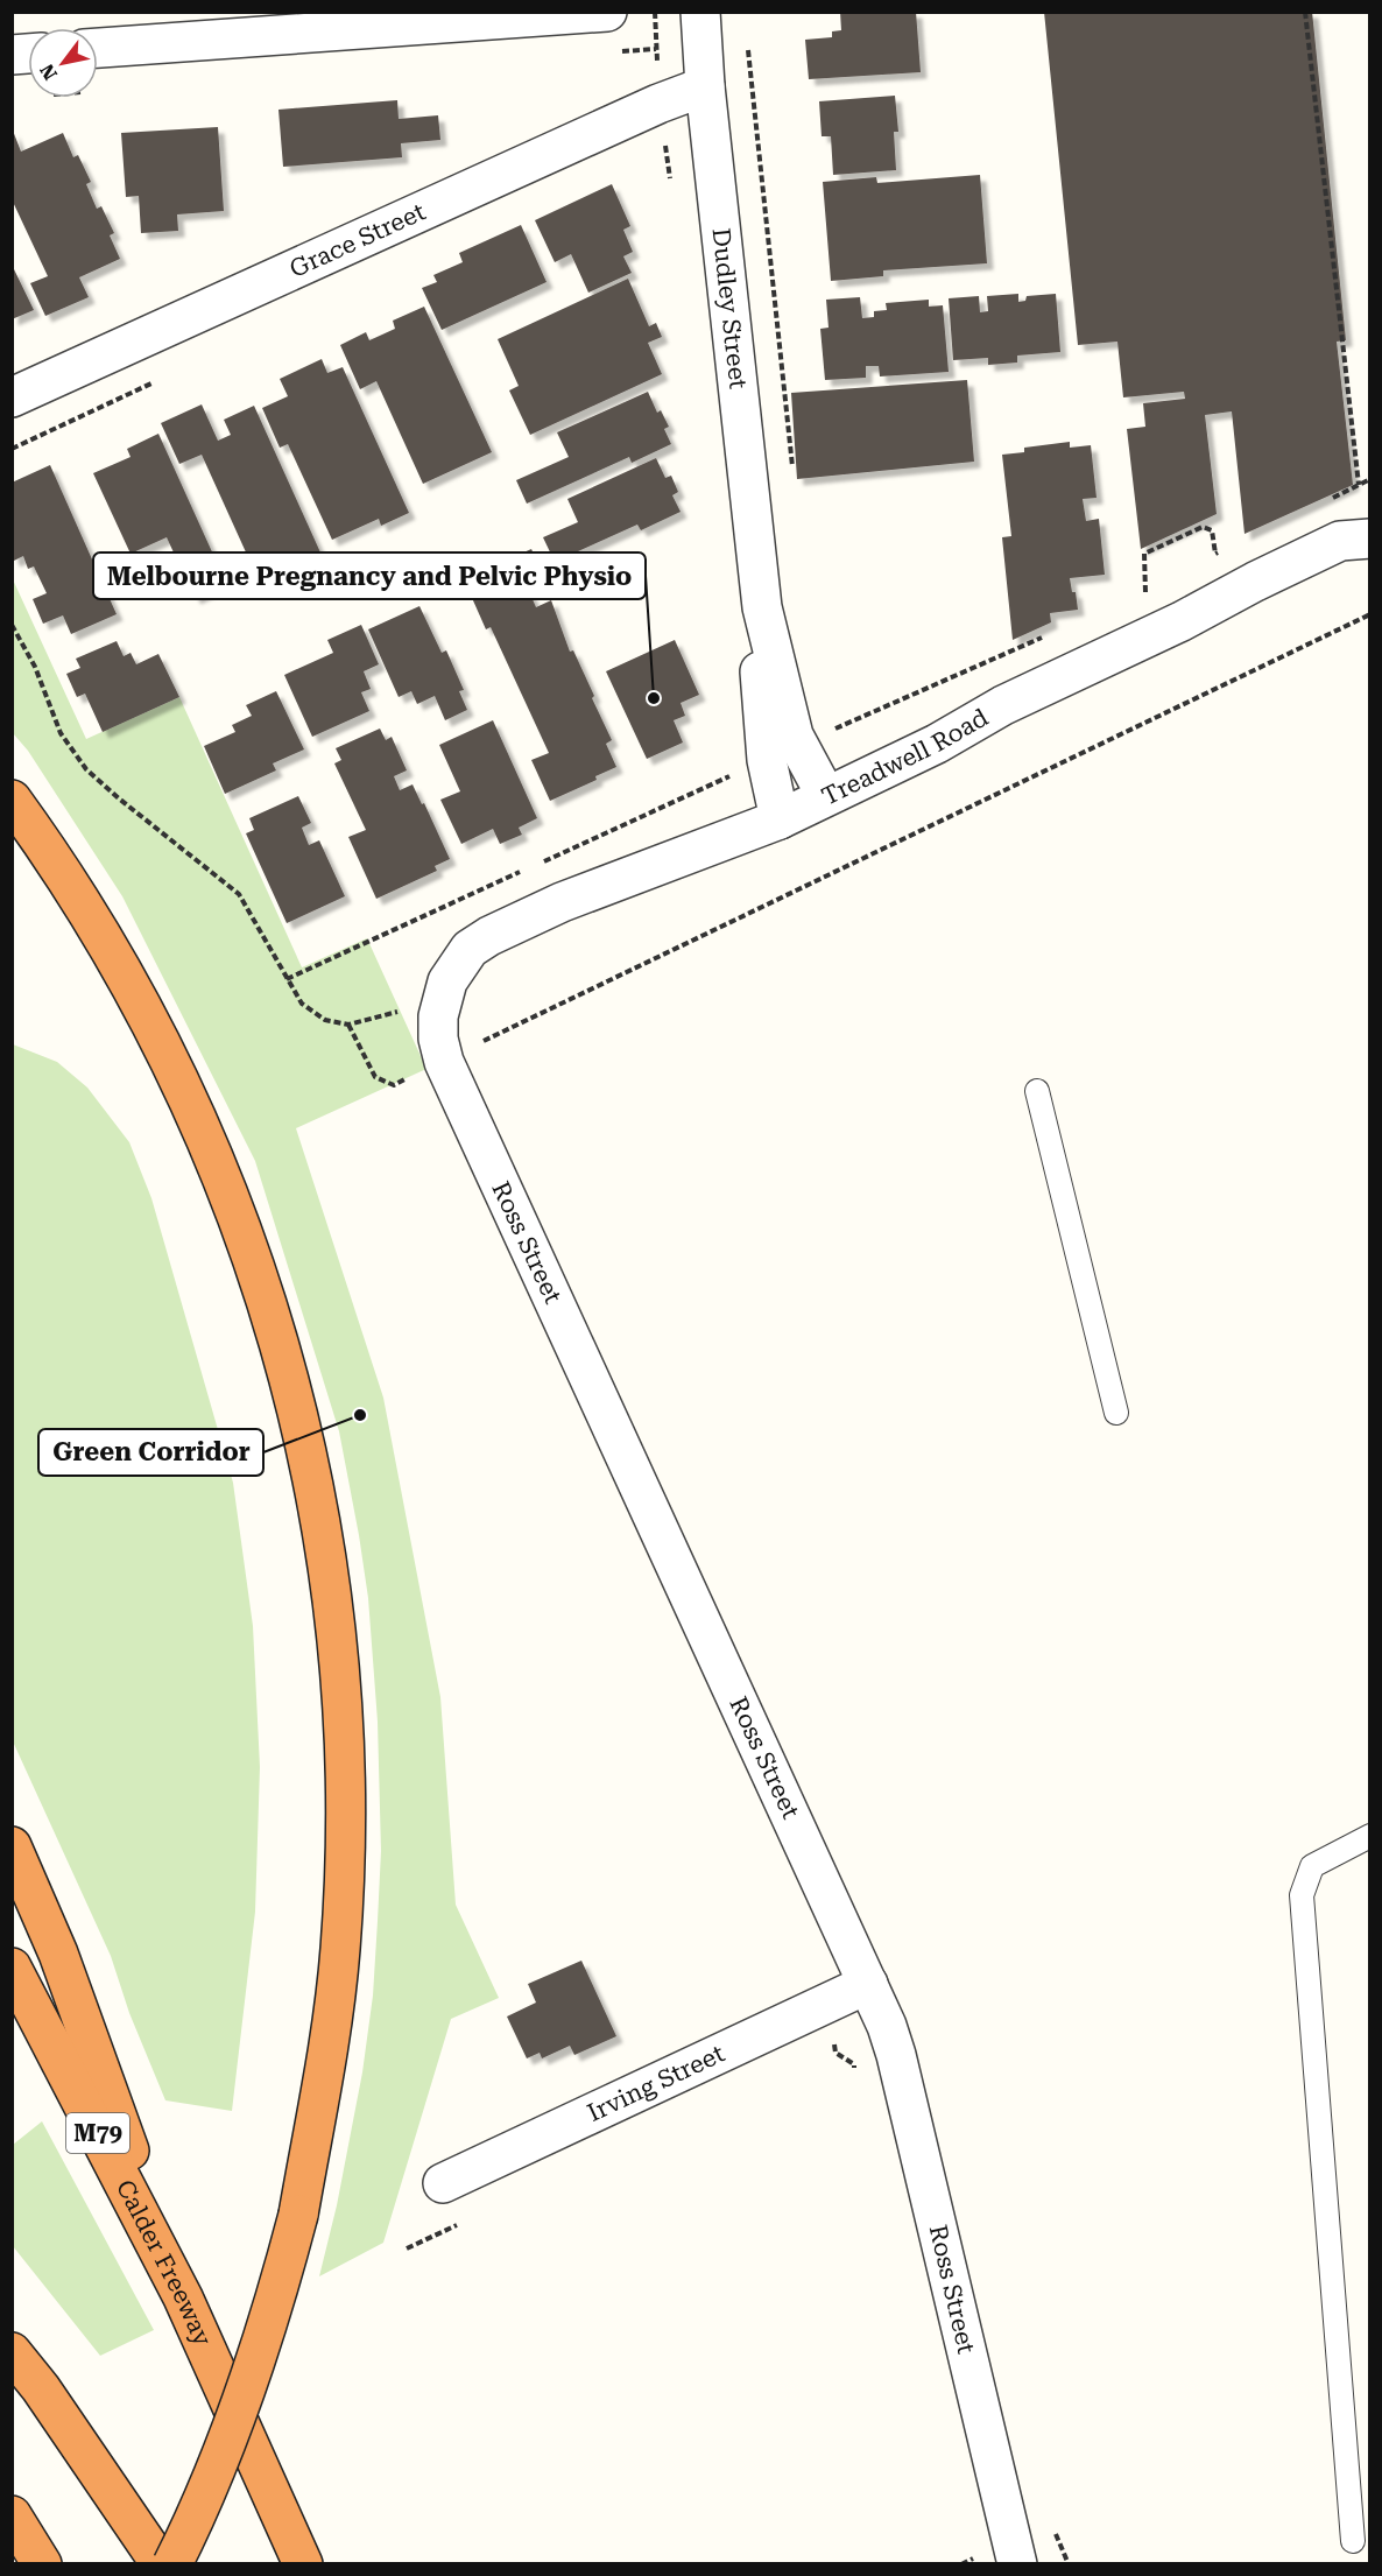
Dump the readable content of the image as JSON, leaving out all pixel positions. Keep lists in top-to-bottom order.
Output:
{
  "streets": {
    "highway": ["M79", "Calder Freeway"],
    "street": [
      "Grace Street",
      "Dudley Street",
      "Treadwell Road",
      "Ross Street",
      "Irving Street"
    ]
  },
  "crossings": [
    ["Grace Street", "Dudley Street"],
    ["Dudley Street", "Treadwell Road"],
    ["Treadwell Road", "Ross Street"],
    ["Ross Street", "Irving Street"]
  ],
  "places": ["Melbourne Pregnancy and Pelvic Physio", "Green Corridor"],
  "north": "bottom left"
}
